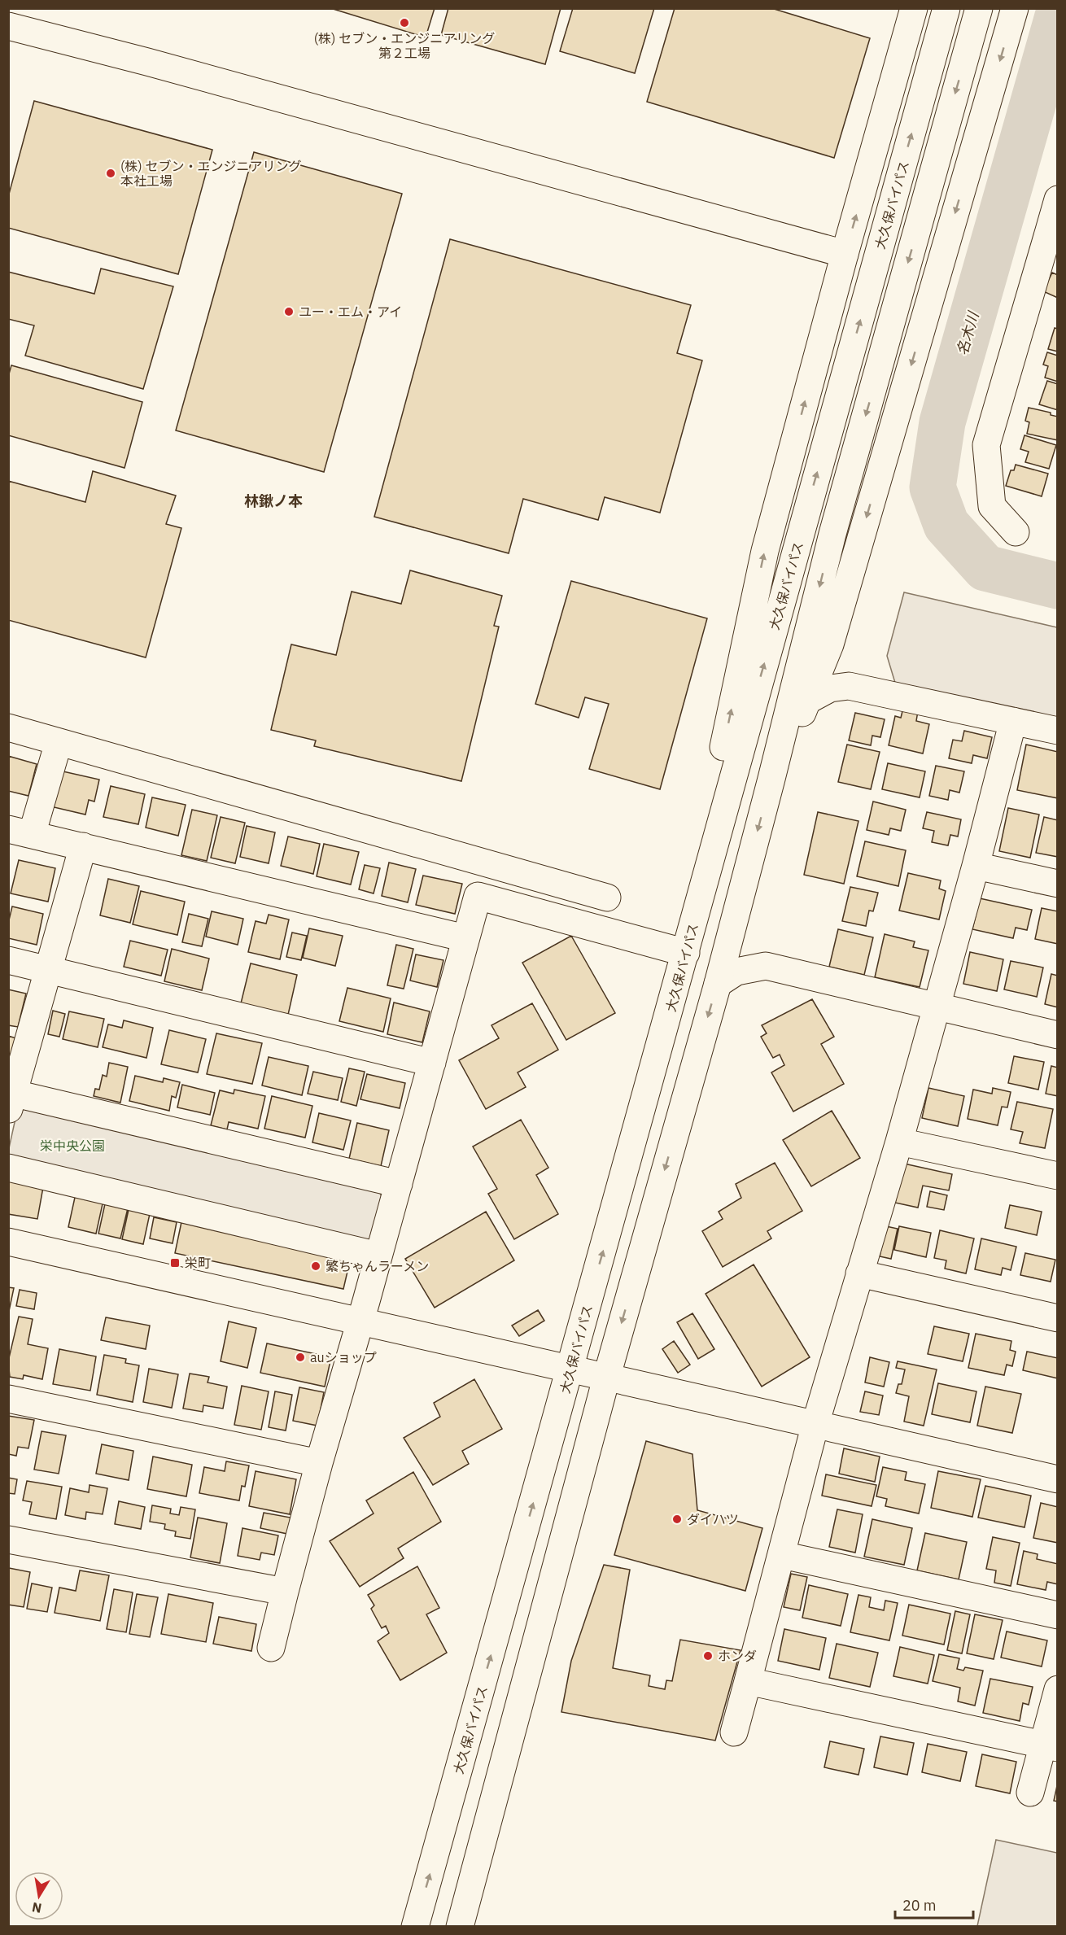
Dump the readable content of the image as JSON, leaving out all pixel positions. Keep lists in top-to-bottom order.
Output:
{
  "streets": {
    "main road": ["大久保バイパス"]
  },
  "districts": ["林鍬ノ本"],
  "water": ["名木川"],
  "parks": ["栄中央公園"],
  "places": {
    "other": [
      "(株) セブン・エンジニアリング 第２工場",
      "(株) セブン・エンジニアリング 本社工場",
      "ユー・エム・アイ",
      "繁ちゃんラーメン",
      "auショップ",
      "ダイハツ",
      "ホンダ"
    ],
    "transit": ["栄町"]
  },
  "scale_bar": "20 m",
  "north": "bottom"
}
